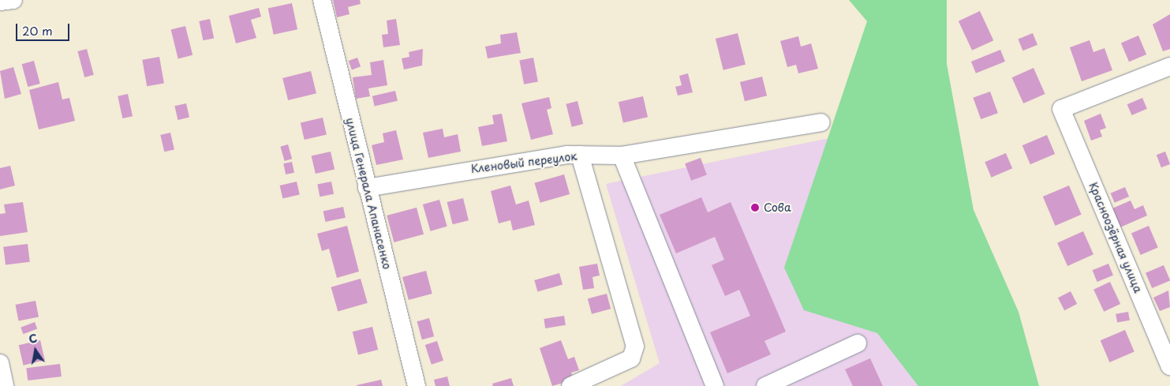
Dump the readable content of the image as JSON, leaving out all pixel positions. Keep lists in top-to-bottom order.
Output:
{
  "streets": {
    "street": ["Кленовый переулок", "улица Генерала Апанасенко", "Красноозёрная улица"]
  },
  "crossings": [
    ["Кленовый переулок", "улица Генерала Апанасенко"]
  ],
  "places": ["Сова"],
  "scale_bar": "20 m",
  "north": "top"
}
